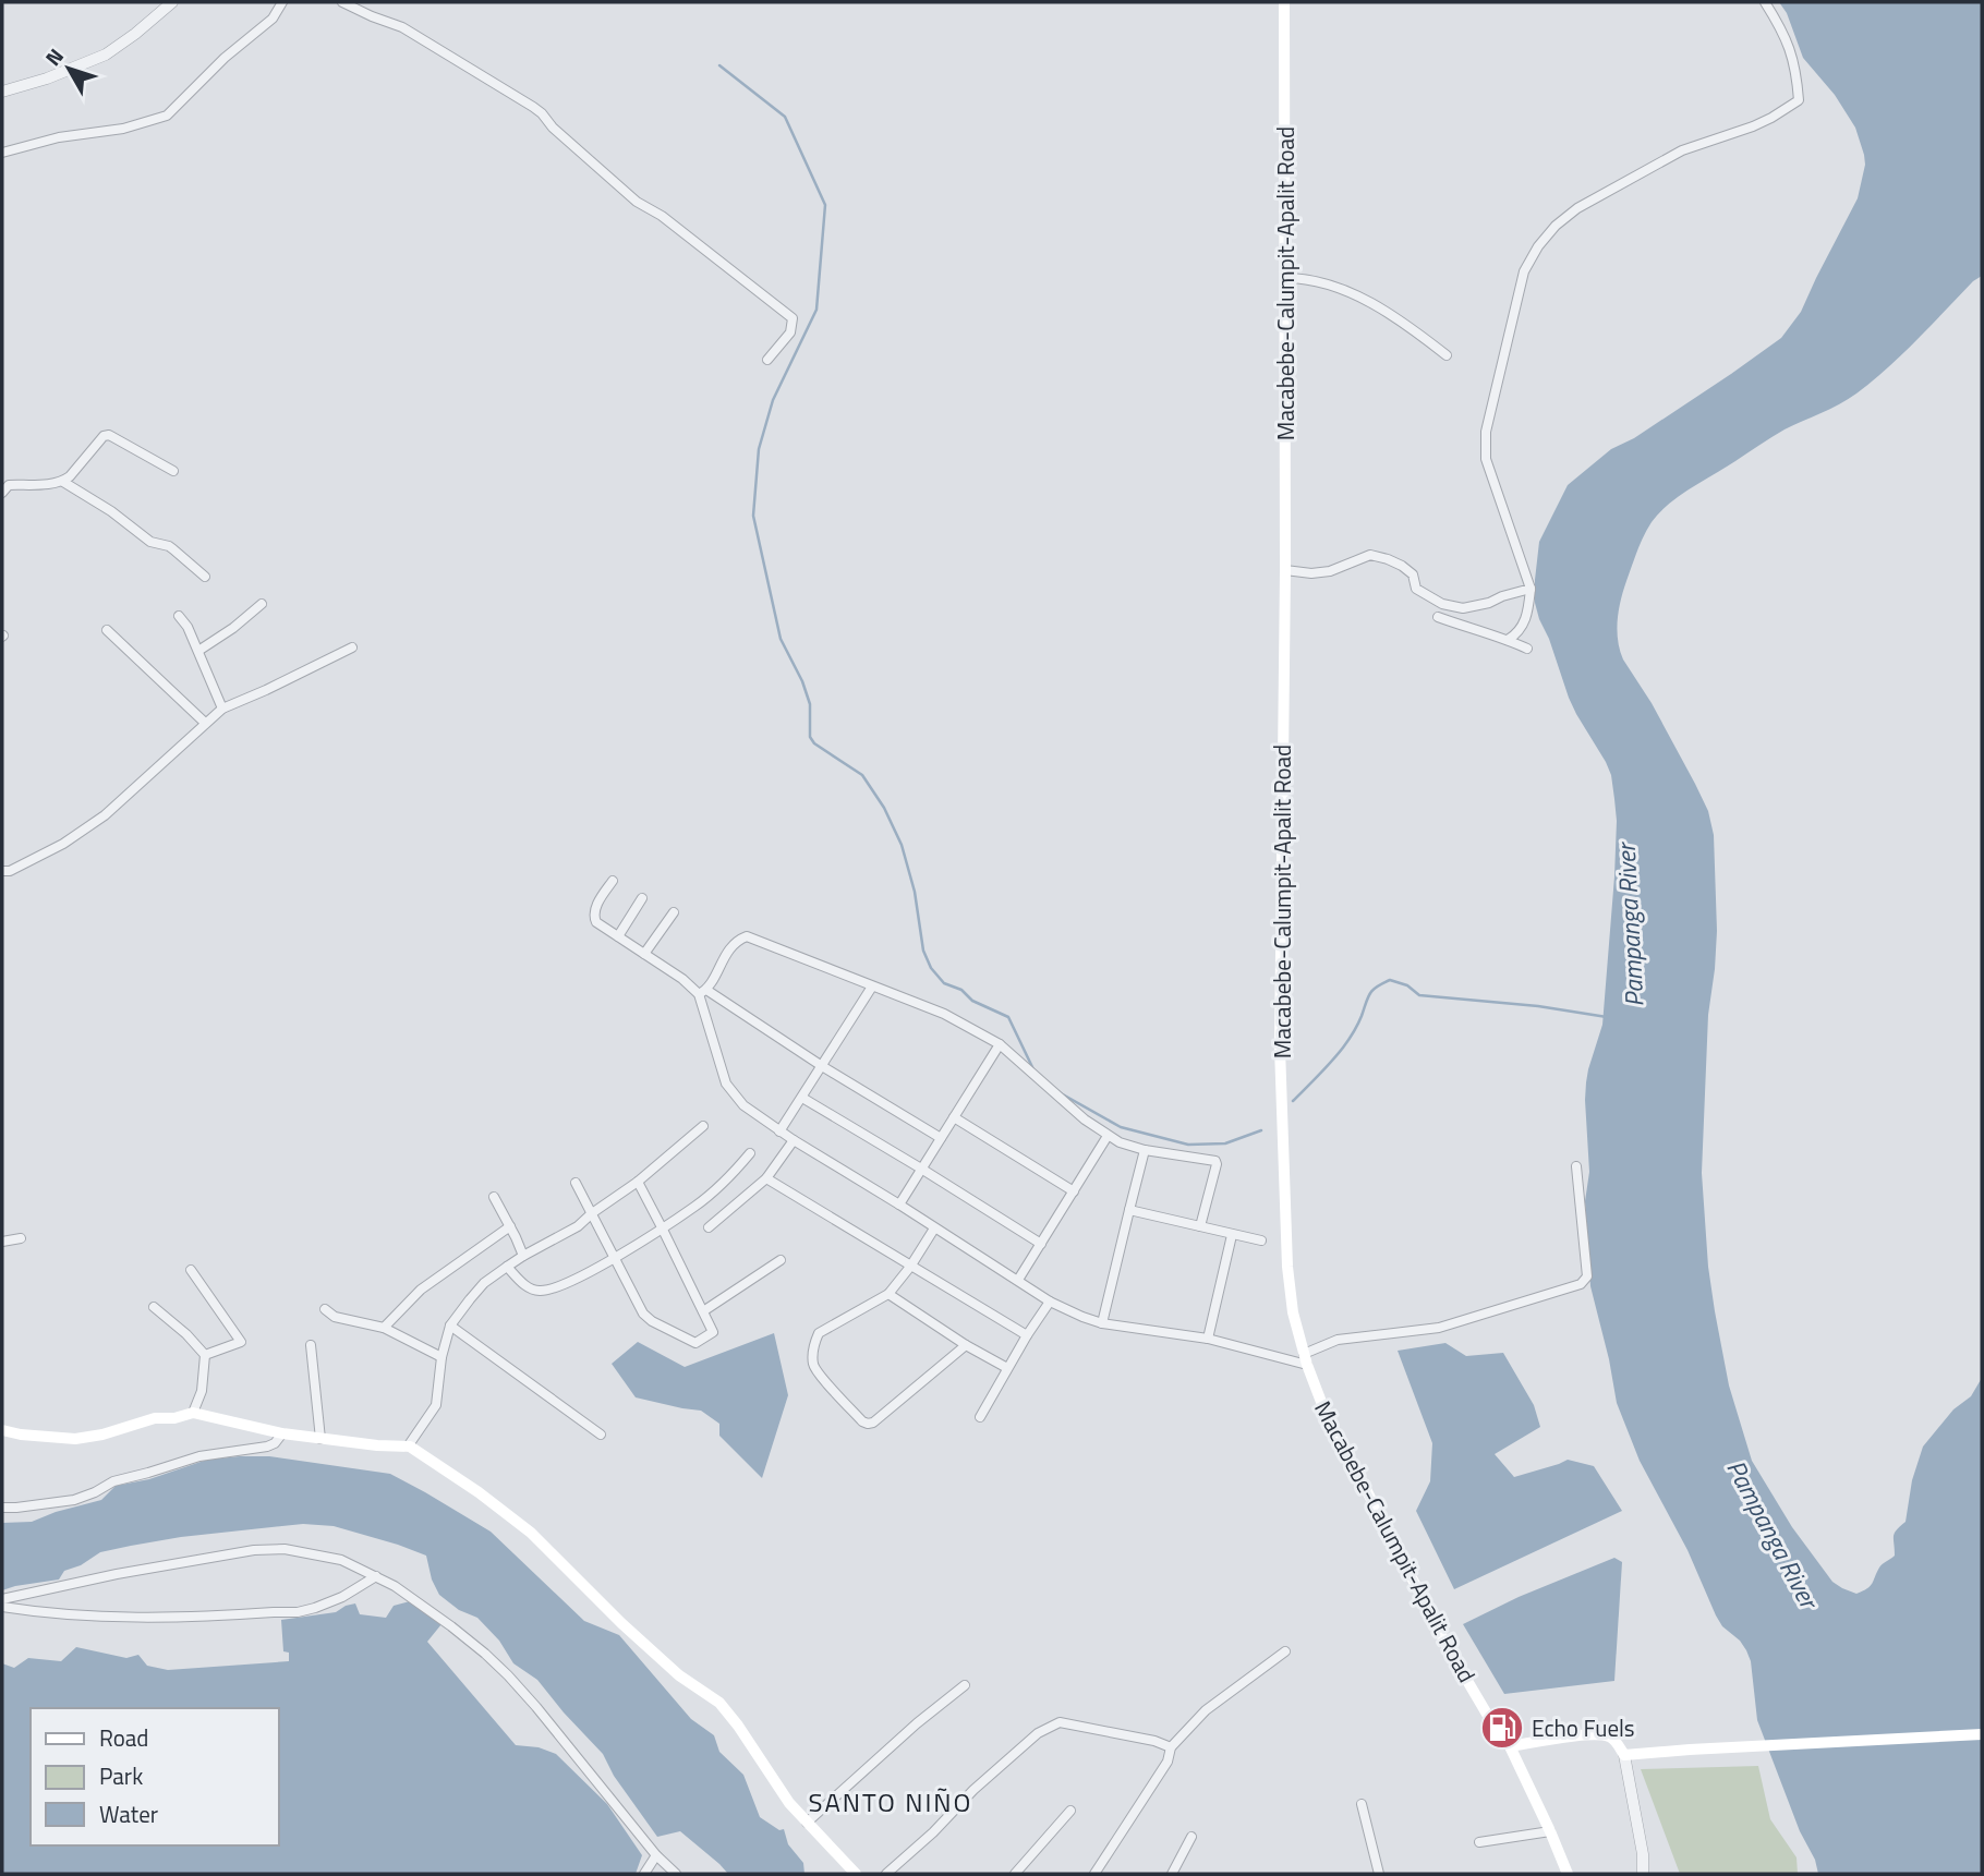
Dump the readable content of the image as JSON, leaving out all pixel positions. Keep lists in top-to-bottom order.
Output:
{
  "streets": {
    "main road": ["Macabebe-Calumpit-Apalit Road"]
  },
  "districts": ["SANTO NIÑO"],
  "water": ["Pampanga River"],
  "places": {
    "fuel station": ["Echo Fuels"]
  },
  "legend": ["Road", "Park", "Water"],
  "north": "top left"
}
